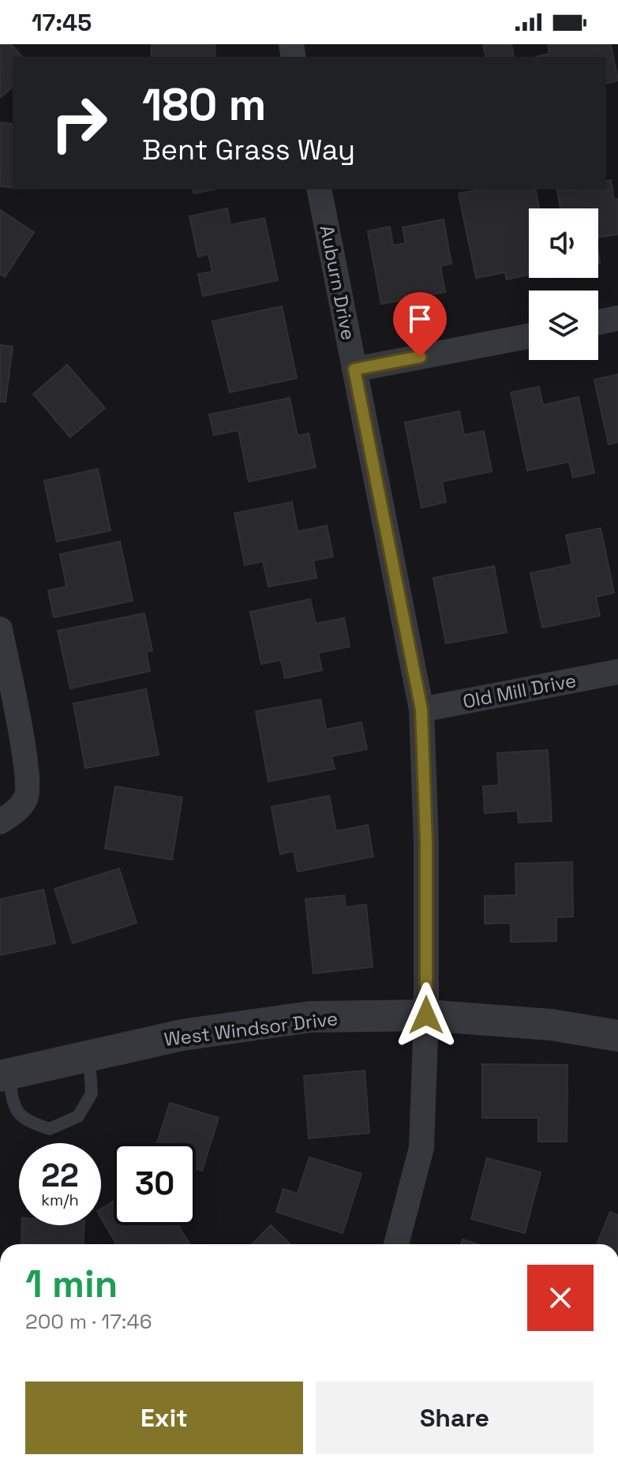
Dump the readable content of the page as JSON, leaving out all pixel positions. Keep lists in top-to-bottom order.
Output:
{
  "streets": {
    "street": ["Auburn Drive", "Old Mill Drive", "West Windsor Drive"]
  },
  "crossings": [
    ["Auburn Drive", "Old Mill Drive"],
    ["Auburn Drive", "West Windsor Drive"]
  ],
  "page": {
    "status": "17:45",
    "turn": ["180 m", "Bent Grass Way"],
    "speed": "22 km/h",
    "limit": "30",
    "heading": ["1 min", "200 m · 17:46"],
    "buttons": ["Exit", "Share"]
  }
}
